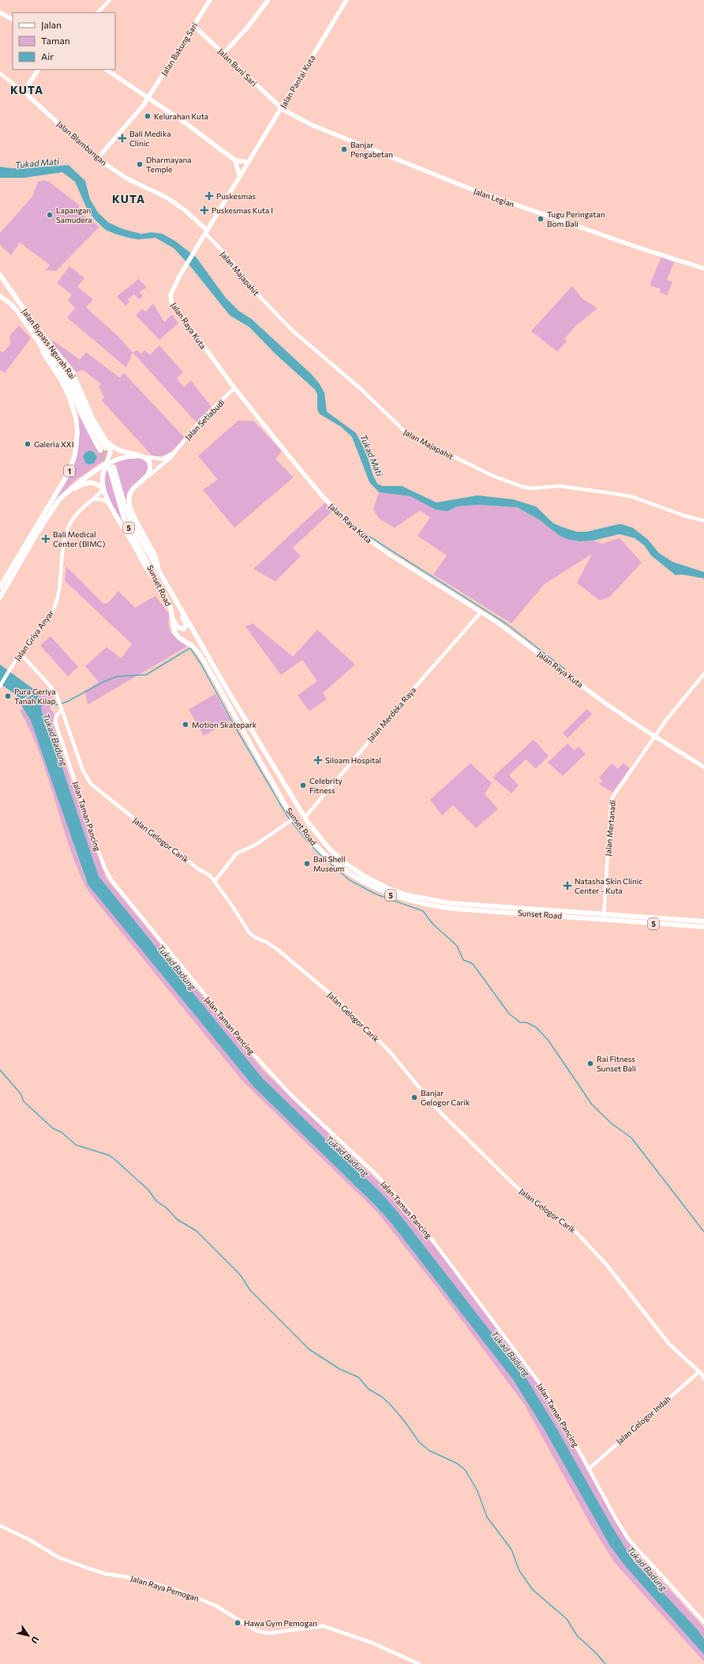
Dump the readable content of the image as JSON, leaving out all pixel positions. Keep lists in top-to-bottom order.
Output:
{
  "streets": {
    "highway": [
      "Jalan Bypass Ngurah Rai",
      "1",
      "5",
      "Sunset Road"
    ],
    "main road": [
      "Jalan Bakung Sari",
      "Jalan Buni Sari",
      "Jalan Pantai Kuta",
      "Jalan Blambangan",
      "Jalan Legian",
      "Jalan Raya Kuta"
    ],
    "street": [
      "Jalan Majapahit",
      "Jalan Setiabudi",
      "Jalan Griya Anyar",
      "Jalan Merdeka Raya",
      "Jalan Taman Pancing",
      "Jalan Mertanadi",
      "Jalan Gelogor Carik",
      "Jalan Gelogor Indah",
      "Jalan Raya Pemogan"
    ]
  },
  "crossings": [
    ["Jalan Bakung Sari", "Jalan Buni Sari"],
    ["Jalan Bakung Sari", "Jalan Blambangan"],
    ["Jalan Buni Sari", "Jalan Pantai Kuta"],
    ["Jalan Buni Sari", "Jalan Legian"],
    ["Jalan Pantai Kuta", "Jalan Raya Kuta"],
    ["Jalan Blambangan", "Jalan Majapahit"],
    ["Jalan Blambangan", "Jalan Raya Kuta"],
    ["Jalan Majapahit", "Jalan Raya Kuta"],
    ["Jalan Raya Kuta", "Jalan Setiabudi"],
    ["Jalan Raya Kuta", "Jalan Merdeka Raya"],
    ["Jalan Raya Kuta", "Jalan Mertanadi"],
    ["Sunset Road", "Jalan Merdeka Raya"],
    ["Sunset Road", "Jalan Mertanadi"],
    ["Jalan Griya Anyar", "Jalan Gelogor Carik"],
    ["Jalan Taman Pancing", "Jalan Gelogor Carik"],
    ["Jalan Taman Pancing", "Jalan Gelogor Indah"],
    ["Jalan Gelogor Carik", "Jalan Gelogor Indah"]
  ],
  "districts": ["KUTA", "KUTA"],
  "water": ["Tukad Mati", "Tukad Badung"],
  "places": {
    "other": [
      "Kelurahan Kuta",
      "Banjar Pengabetan",
      "Dharmayana Temple",
      "Lapangan Samudera",
      "Tugu Peringatan Bom Bali",
      "Galeria XXI",
      "Pura Geriya Tanah Kilap",
      "Motion Skatepark",
      "Celebrity Fitness",
      "Bali Shell Museum",
      "Rai Fitness Sunset Bali",
      "Banjar Gelogor Carik",
      "Hawa Gym Pemogan"
    ],
    "health": [
      "Bali Medika Clinic",
      "Puskesmas",
      "Puskesmas Kuta I",
      "Bali Medical Center (BIMC)",
      "Siloam Hospital",
      "Natasha Skin Clinic Center - Kuta"
    ]
  },
  "legend": ["Jalan", "Taman", "Air"],
  "north": "bottom right"
}
